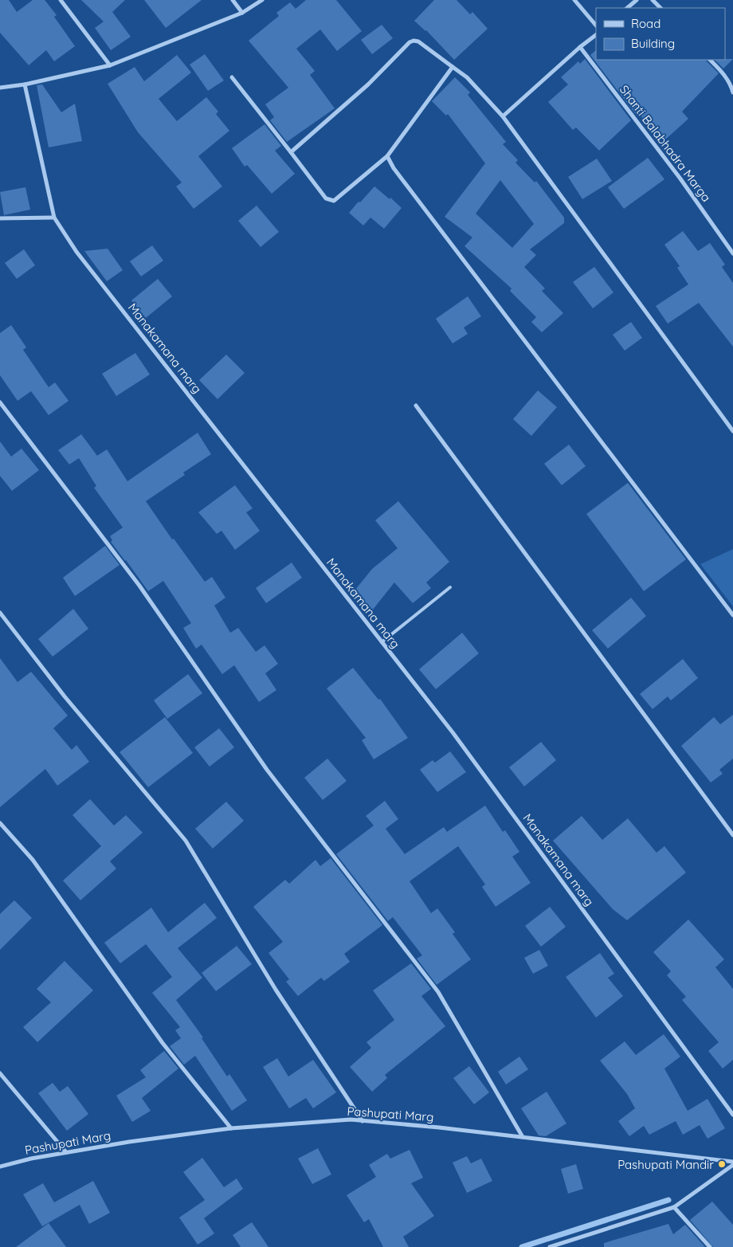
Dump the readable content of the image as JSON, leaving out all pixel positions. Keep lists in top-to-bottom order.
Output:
{
  "streets": {
    "street": ["Shanti Balabhadra Marga", "Manakamana marg", "Pashupati Marg"]
  },
  "places": ["Pashupati Mandir"],
  "legend": ["Road", "Building"]
}
